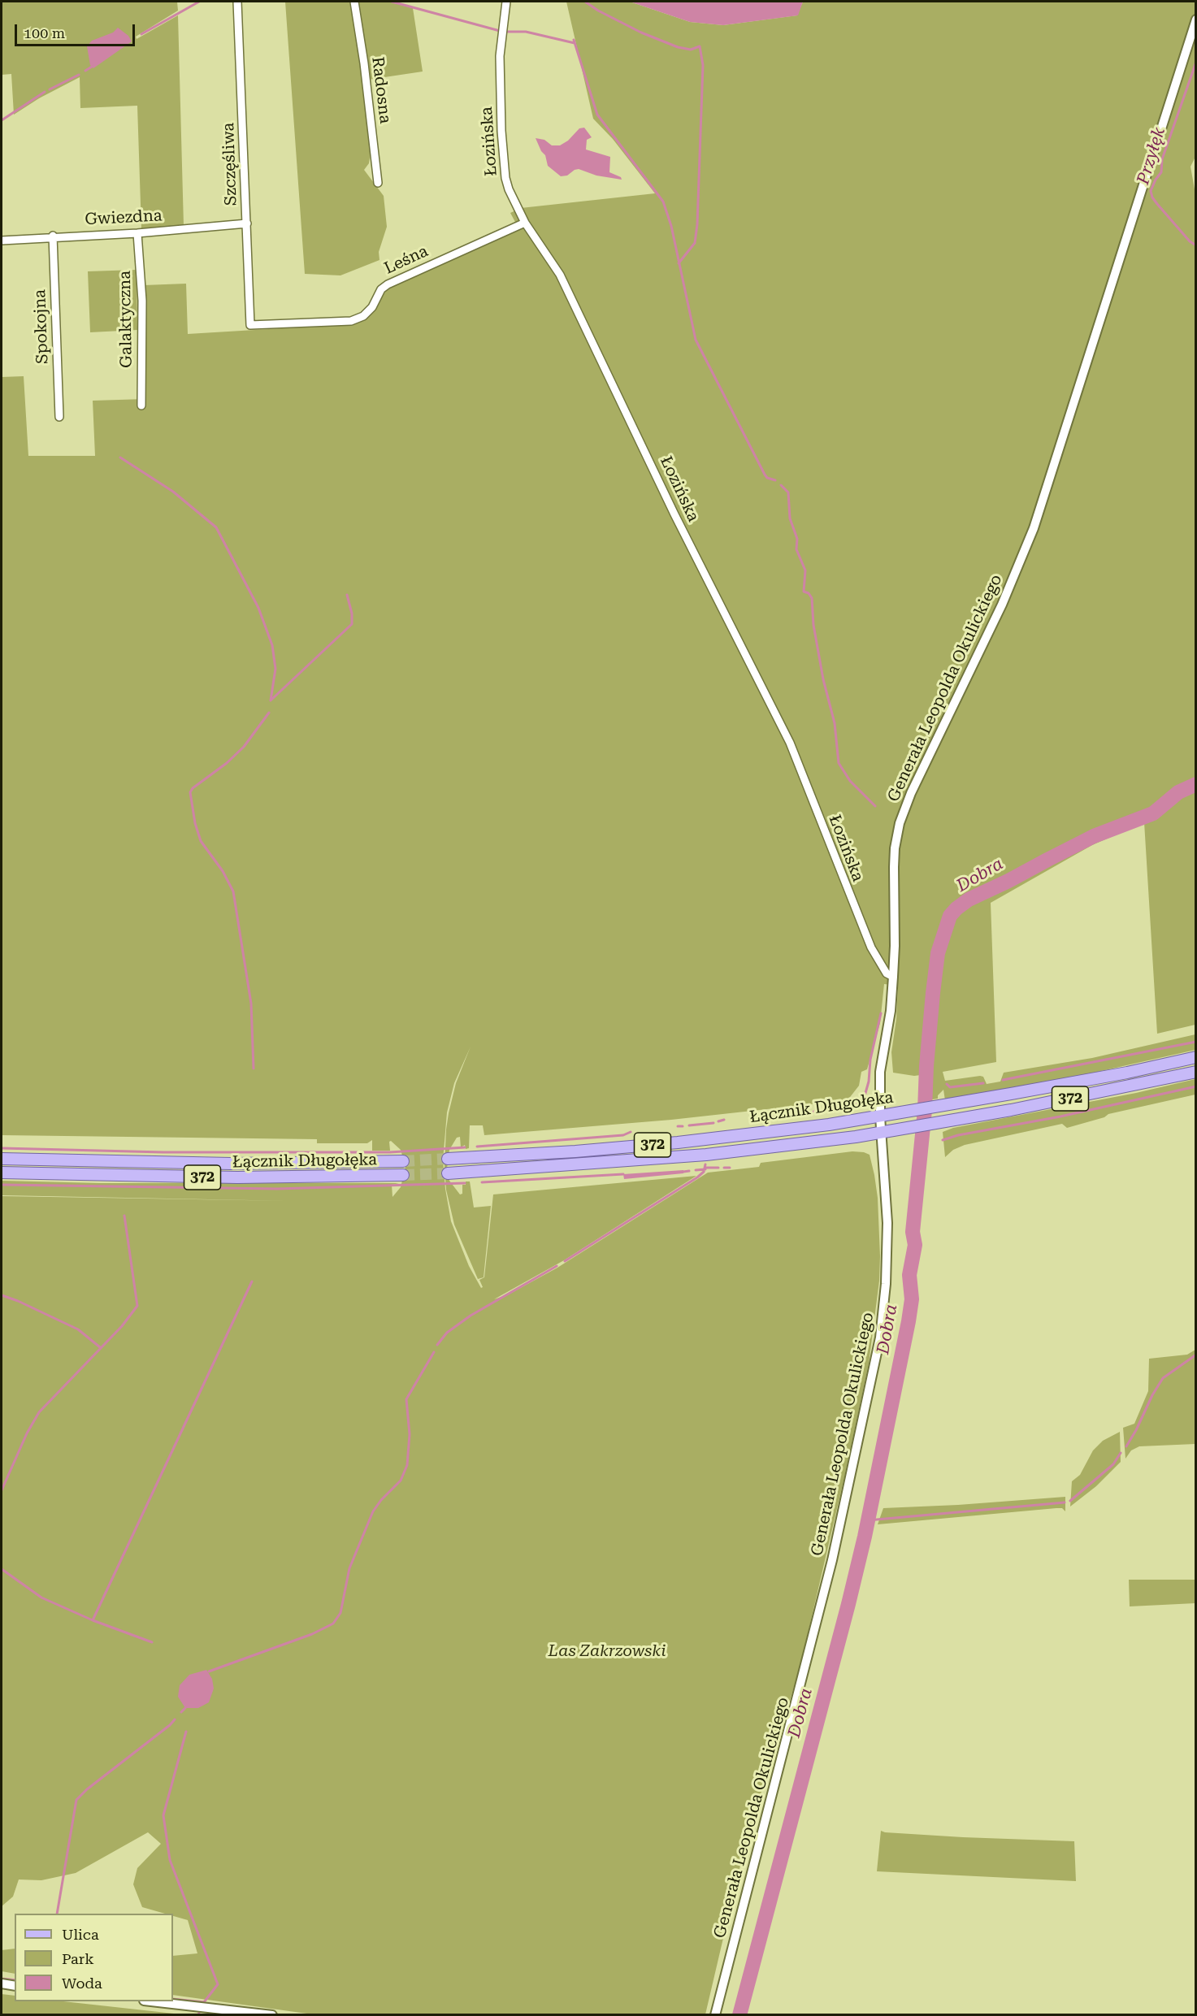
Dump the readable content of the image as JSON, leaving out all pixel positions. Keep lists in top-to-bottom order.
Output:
{
  "streets": {
    "main road": ["372", "Łącznik Długołęka"],
    "street": [
      "Radosna",
      "Łozińska",
      "Szczęśliwa",
      "Gwiezdna",
      "Leśna",
      "Galaktyczna",
      "Spokojna",
      "Generała Leopolda Okulickiego"
    ]
  },
  "crossings": [
    ["Łozińska", "Leśna"],
    ["Łozińska", "Generała Leopolda Okulickiego"],
    ["Szczęśliwa", "Gwiezdna"],
    ["Szczęśliwa", "Leśna"],
    ["Gwiezdna", "Galaktyczna"],
    ["Gwiezdna", "Spokojna"],
    ["Generała Leopolda Okulickiego", "Łącznik Długołęka"]
  ],
  "water": ["Przyłęk", "Dobra"],
  "parks": ["Las Zakrzowski"],
  "legend": ["Ulica", "Park", "Woda"],
  "scale_bar": "100 m"
}
